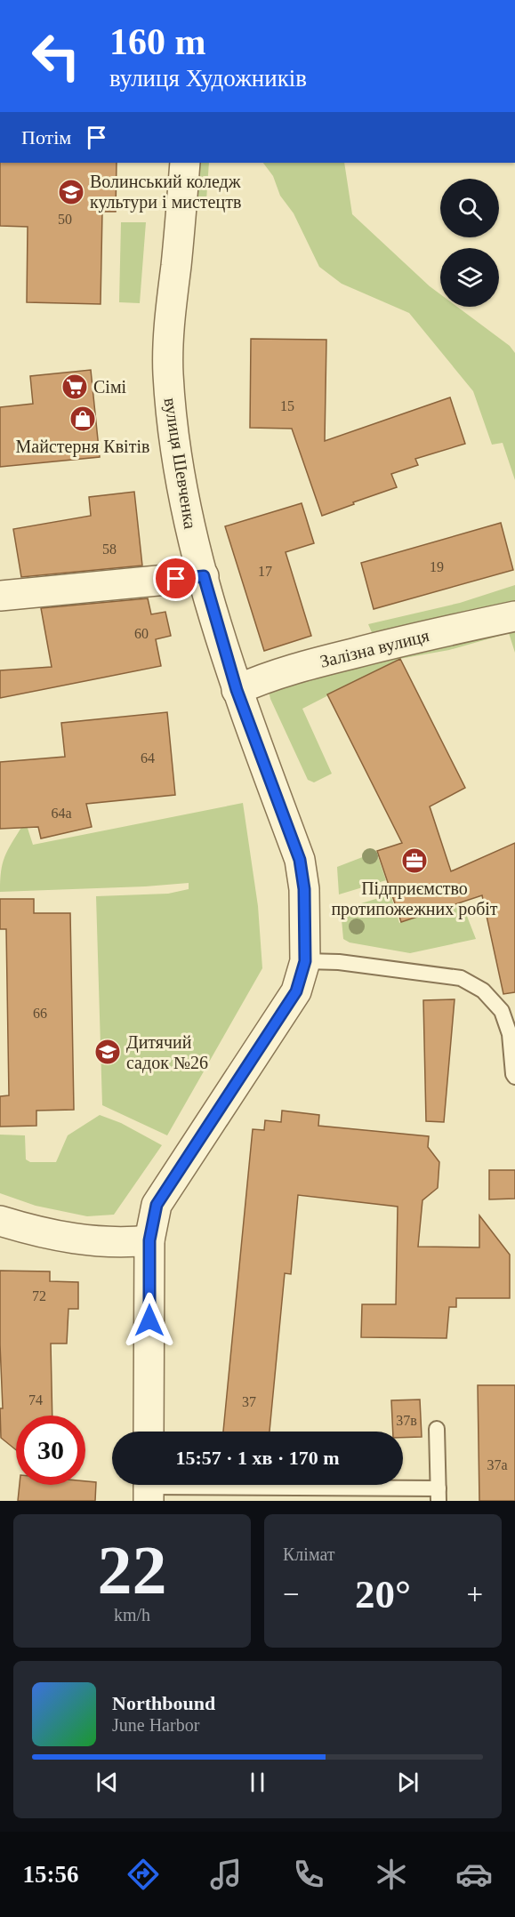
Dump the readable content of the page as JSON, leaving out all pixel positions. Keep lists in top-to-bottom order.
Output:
{
  "streets": {
    "street": ["вулиця Шевченка", "Залізна вулиця"]
  },
  "crossings": [
    ["вулиця Шевченка", "Залізна вулиця"]
  ],
  "places": {
    "school or university": ["Волинський коледж культури і мистецтв", "Дитячий садок №26"],
    "supermarket": ["Сімі"],
    "shop": ["Майстерня Квітів"],
    "office": ["Підприємство протипожежних робіт"]
  },
  "house_numbers": [
    "50",
    "15",
    "58",
    "19",
    "17",
    "60",
    "64",
    "64а",
    "66",
    "72",
    "74",
    "37",
    "37в",
    "37а"
  ],
  "page": {
    "turn": ["160 m", "вулиця Художників"],
    "then": "Потім",
    "limit": "30",
    "trip": "15:57 · 1 хв · 170 m",
    "tile": [
      ["22", "km/h"],
      "Клімат"
    ],
    "heat": ["−", "20°", "+"],
    "song": ["Northbound", "June Harbor"],
    "tabs": "15:56"
  }
}
